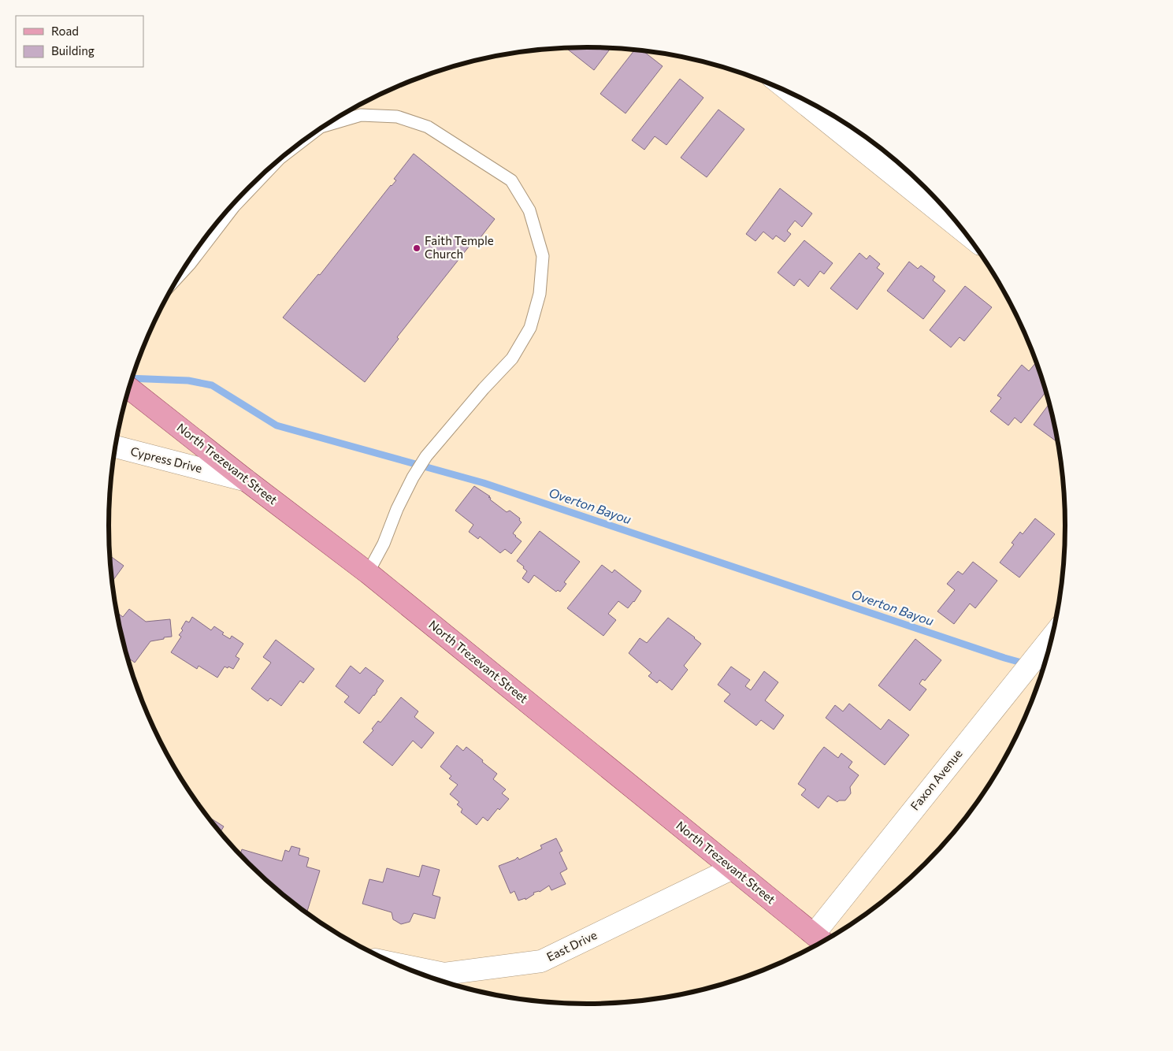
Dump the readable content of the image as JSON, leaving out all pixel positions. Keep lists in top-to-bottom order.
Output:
{
  "streets": {
    "main road": ["North Trezevant Street"],
    "street": ["Cypress Drive", "Faxon Avenue", "East Drive"]
  },
  "crossings": [
    ["Cypress Drive", "North Trezevant Street"],
    ["North Trezevant Street", "Faxon Avenue"],
    ["North Trezevant Street", "East Drive"]
  ],
  "water": ["Overton Bayou"],
  "places": ["Faith Temple Church"],
  "legend": ["Road", "Building"]
}
